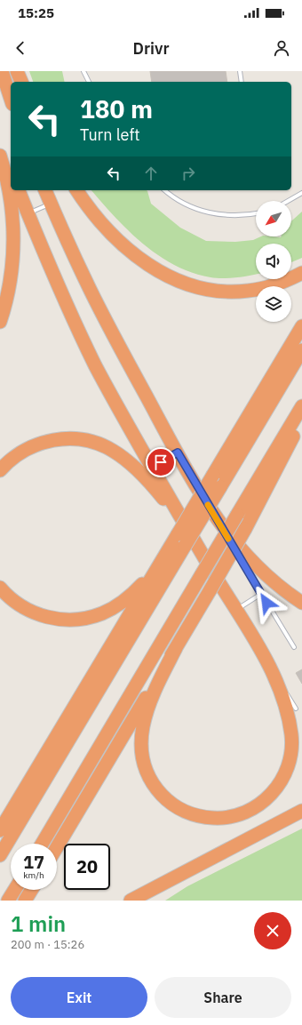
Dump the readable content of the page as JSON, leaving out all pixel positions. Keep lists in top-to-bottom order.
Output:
{
  "north": "bottom left",
  "page": {
    "status": "15:25",
    "header": "Drivr",
    "turn": ["180 m", "Turn left"],
    "speed": "17 km/h",
    "limit": "20",
    "heading": ["1 min", "200 m · 15:26"],
    "buttons": ["Exit", "Share"]
  }
}
